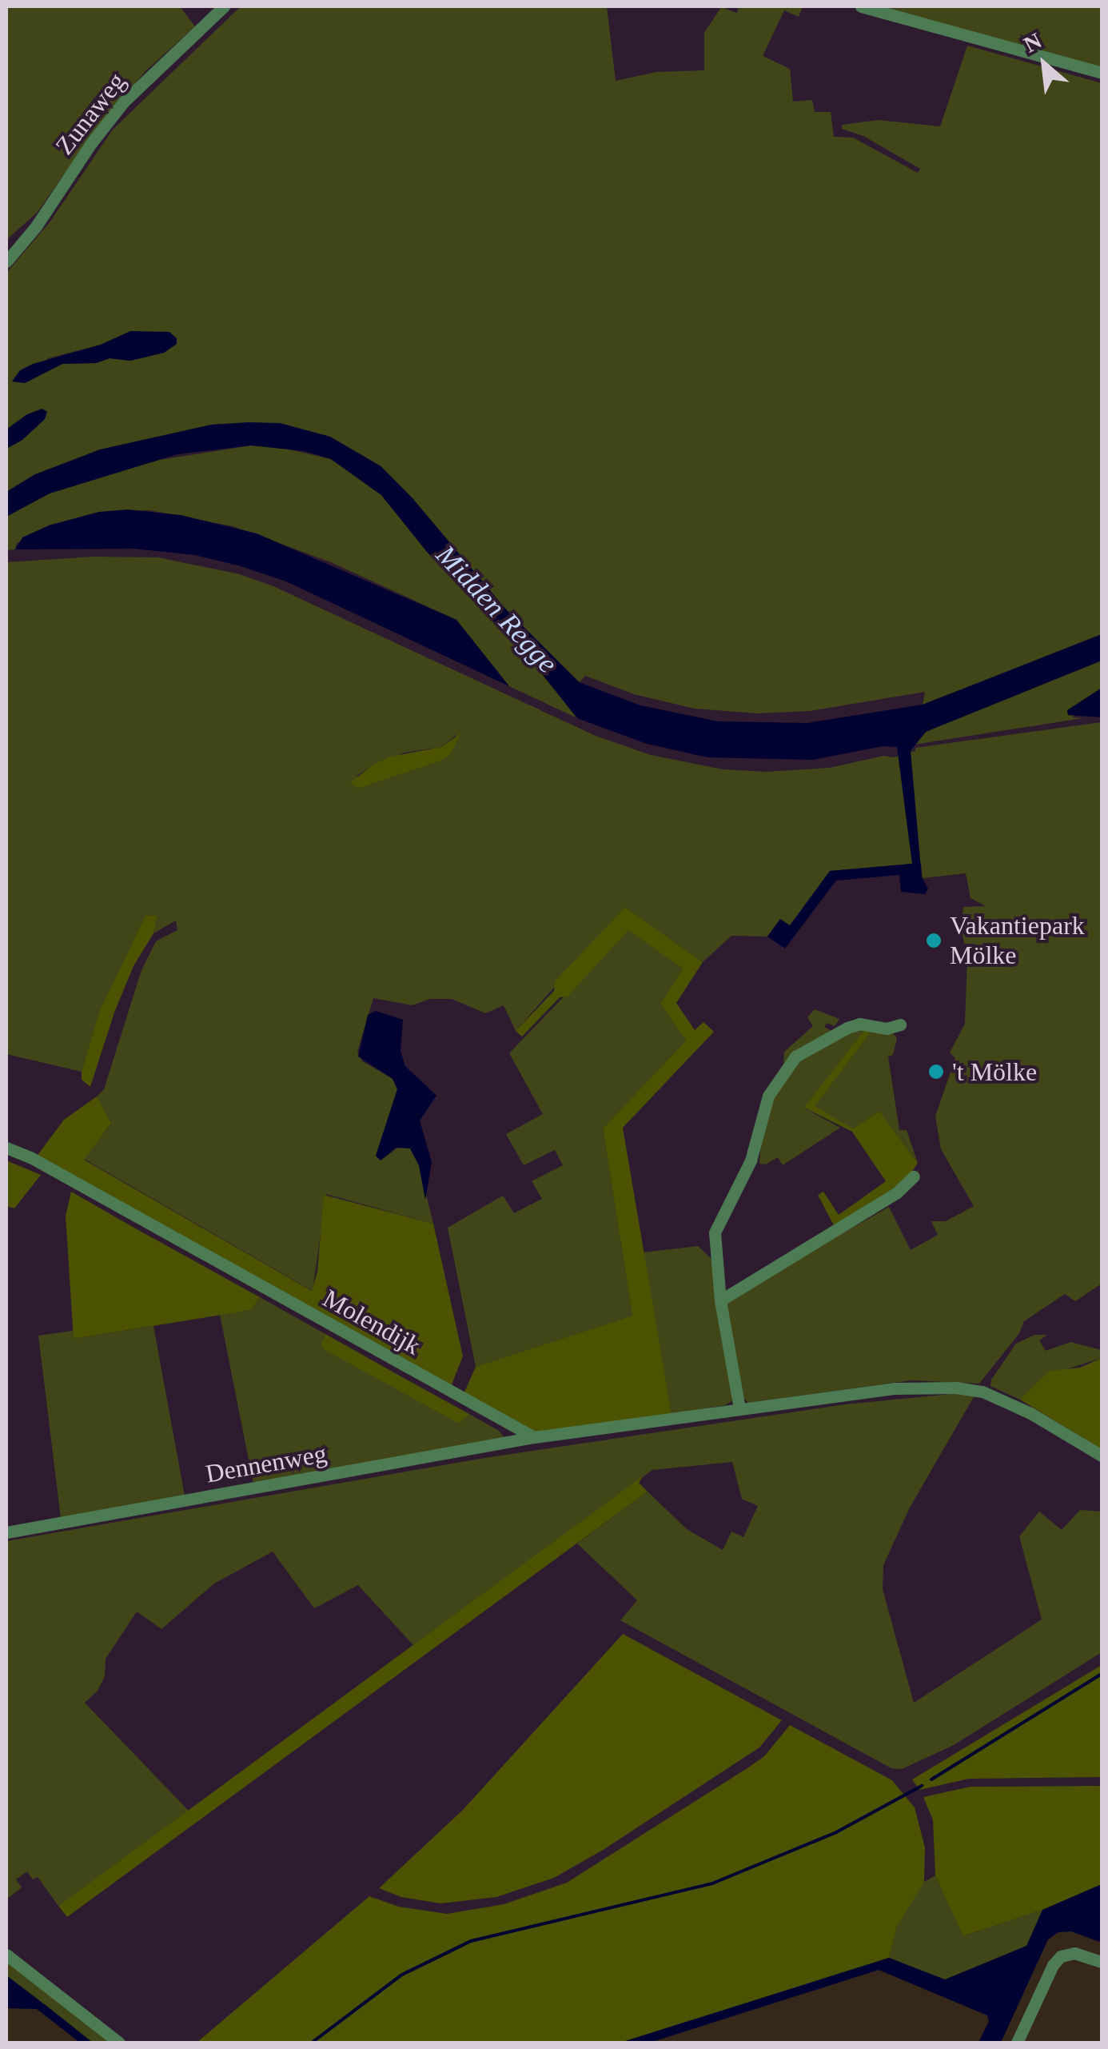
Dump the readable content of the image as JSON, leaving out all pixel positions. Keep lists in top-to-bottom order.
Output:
{
  "streets": {
    "street": ["Zunaweg", "Molendijk", "Dennenweg"]
  },
  "crossings": [
    ["Molendijk", "Dennenweg"]
  ],
  "water": ["Midden Regge"],
  "places": ["Vakantiepark Mölke", "'t Mölke"],
  "north": "top left"
}
